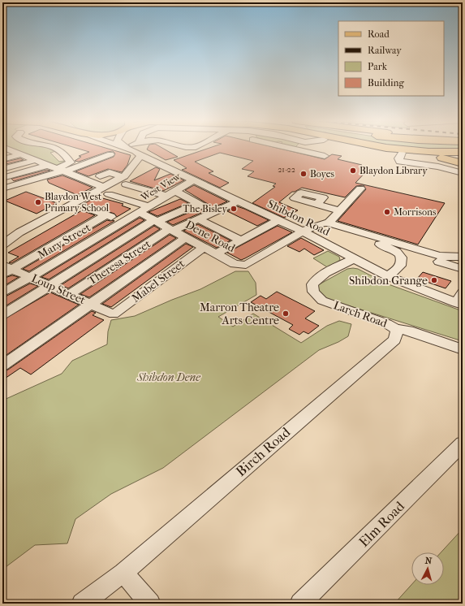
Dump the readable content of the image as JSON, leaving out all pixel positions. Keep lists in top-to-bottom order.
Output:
{
  "streets": {
    "street": [
      "West View",
      "Shibdon Road",
      "Dene Road",
      "Mary Street",
      "Theresa Street",
      "Mabel Street",
      "Loup Street",
      "Larch Road",
      "Birch Road",
      "Elm Road"
    ]
  },
  "crossings": [
    ["West View", "Shibdon Road"],
    ["West View", "Dene Road"],
    ["West View", "Mary Street"],
    ["Shibdon Road", "Dene Road"],
    ["Shibdon Road", "Theresa Street"],
    ["Shibdon Road", "Larch Road"],
    ["Dene Road", "Mary Street"],
    ["Dene Road", "Theresa Street"],
    ["Dene Road", "Mabel Street"],
    ["Mary Street", "Loup Street"],
    ["Theresa Street", "Loup Street"],
    ["Mabel Street", "Loup Street"],
    ["Larch Road", "Birch Road"]
  ],
  "parks": ["Shibdon Dene"],
  "places": [
    "Blaydon Library",
    "Boyes",
    "Blaydon West Primary School",
    "The Bisley",
    "Morrisons",
    "Shibdon Grange",
    "Marron Theatre Arts Centre"
  ],
  "house_numbers": ["21-22"],
  "legend": [
    "Road",
    "Railway",
    "Park",
    "Building"
  ],
  "north": "top"
}
